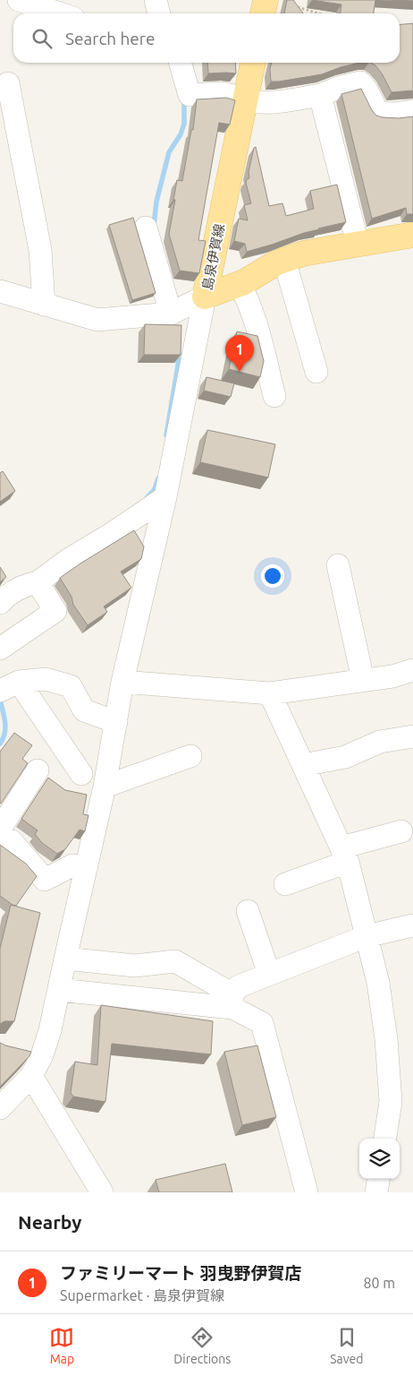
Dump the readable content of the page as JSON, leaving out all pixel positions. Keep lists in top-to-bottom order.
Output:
{
  "streets": {
    "main road": ["島泉伊賀線"]
  },
  "page": {
    "search": "Search here",
    "pins": "1",
    "heading": "Nearby",
    "list": [
      {
        "mark": "1",
        "name": "ファミリーマート 羽曳野伊賀店",
        "note": "Supermarket · 島泉伊賀線",
        "value": "80 m"
      }
    ],
    "nav": ["Map", "Directions", "Saved"]
  }
}
